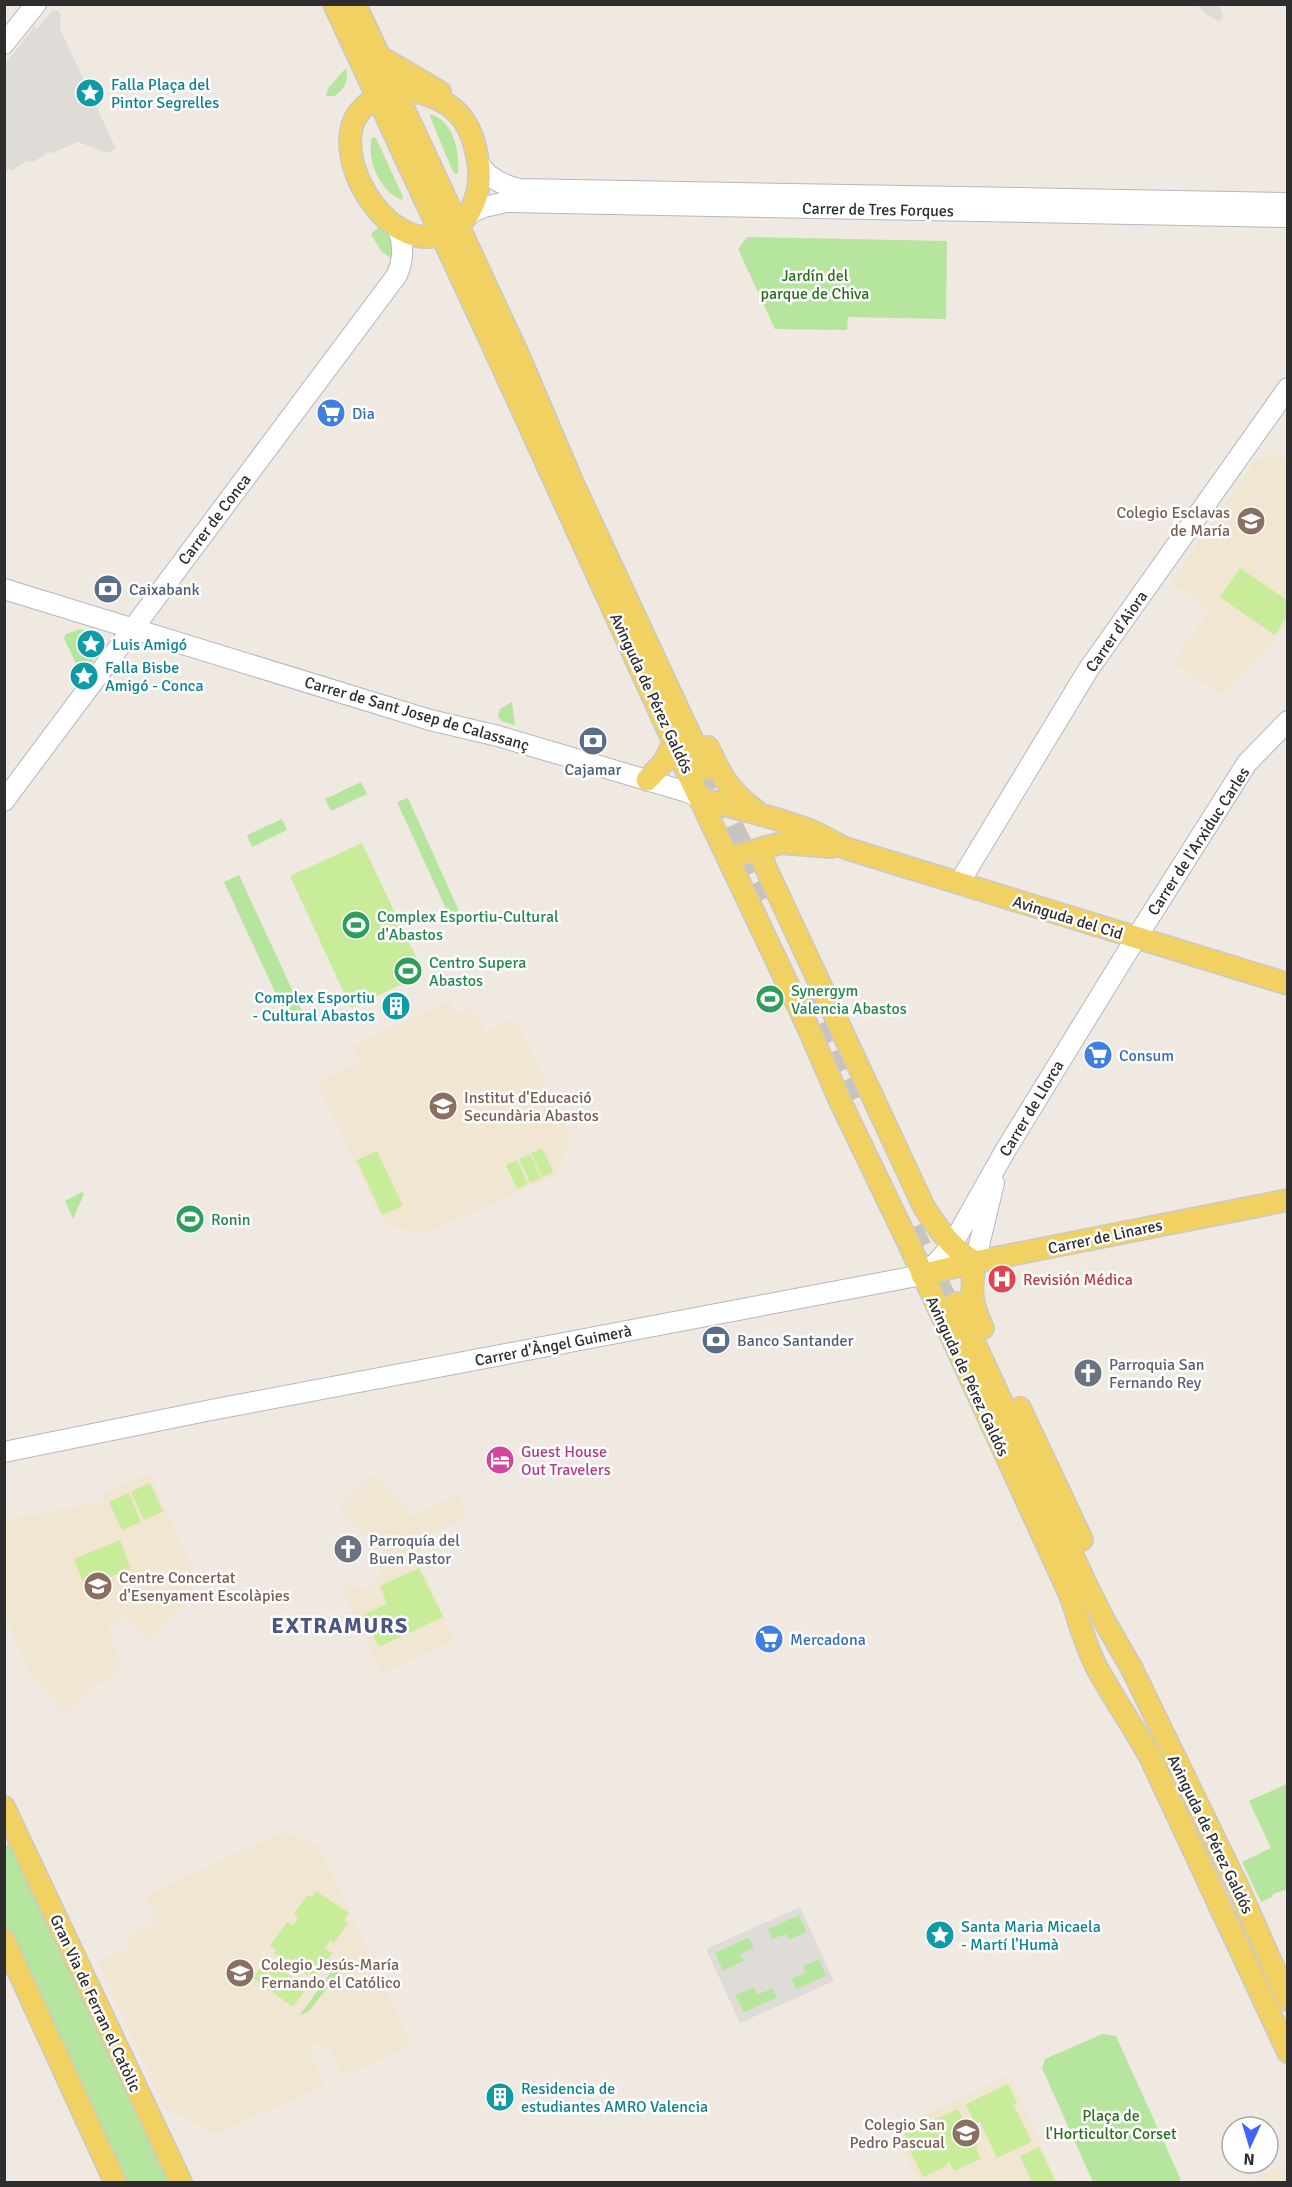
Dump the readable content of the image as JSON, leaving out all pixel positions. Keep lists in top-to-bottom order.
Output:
{
  "streets": {
    "main road": [
      "Carrer de Tres Forques",
      "Carrer de Conca",
      "Carrer d'Aiora",
      "Avinguda de Pérez Galdós",
      "Carrer de Sant Josep de Calassanç",
      "Carrer de l'Arxiduc Carles",
      "Avinguda del Cid",
      "Carrer de Llorca",
      "Carrer de Linares",
      "Carrer d'Àngel Guimerà",
      "Gran Via de Ferran el Catòlic"
    ]
  },
  "crossings": [
    ["Carrer de Tres Forques", "Avinguda de Pérez Galdós"],
    ["Carrer de Conca", "Carrer de Sant Josep de Calassanç"],
    ["Carrer d'Aiora", "Avinguda del Cid"],
    ["Avinguda de Pérez Galdós", "Carrer de Sant Josep de Calassanç"],
    ["Avinguda de Pérez Galdós", "Avinguda del Cid"],
    ["Avinguda de Pérez Galdós", "Carrer de Llorca"],
    ["Avinguda de Pérez Galdós", "Carrer de Linares"],
    ["Avinguda de Pérez Galdós", "Carrer d'Àngel Guimerà"],
    ["Carrer de Sant Josep de Calassanç", "Avinguda del Cid"],
    ["Carrer de l'Arxiduc Carles", "Avinguda del Cid"],
    ["Carrer de l'Arxiduc Carles", "Carrer de Llorca"],
    ["Avinguda del Cid", "Carrer de Llorca"],
    ["Carrer de Llorca", "Carrer de Linares"],
    ["Carrer de Llorca", "Carrer d'Àngel Guimerà"],
    ["Carrer de Linares", "Carrer d'Àngel Guimerà"]
  ],
  "districts": ["EXTRAMURS"],
  "parks": ["Jardín del parque de Chiva", "Plaça de l'Horticultor Corset"],
  "places": {
    "place": [
      "Falla Plaça del Pintor Segrelles",
      "Luis Amigó",
      "Falla Bisbe Amigó - Conca",
      "Santa Maria Micaela - Martí l'Humà"
    ],
    "supermarket": ["Dia", "Consum", "Mercadona"],
    "school or university": [
      "Colegio Esclavas de María",
      "Institut d'Educació Secundària Abastos",
      "Centre Concertat d'Esenyament Escolàpies",
      "Colegio Jesús-María Fernando el Católico",
      "Colegio San Pedro Pascual"
    ],
    "bank": ["Caixabank", "Cajamar", "Banco Santander"],
    "sports": [
      "Complex Esportiu-Cultural d'Abastos",
      "Centro Supera Abastos",
      "Synergym Valencia Abastos",
      "Ronin"
    ],
    "building": ["Complex Esportiu - Cultural Abastos", "Residencia de estudiantes AMRO Valencia"],
    "hospital": ["Revisión Médica"],
    "church": ["Parroquia San Fernando Rey", "Parroquía del Buen Pastor"],
    "hotel": ["Guest House Out Travelers"]
  },
  "north": "bottom"
}
